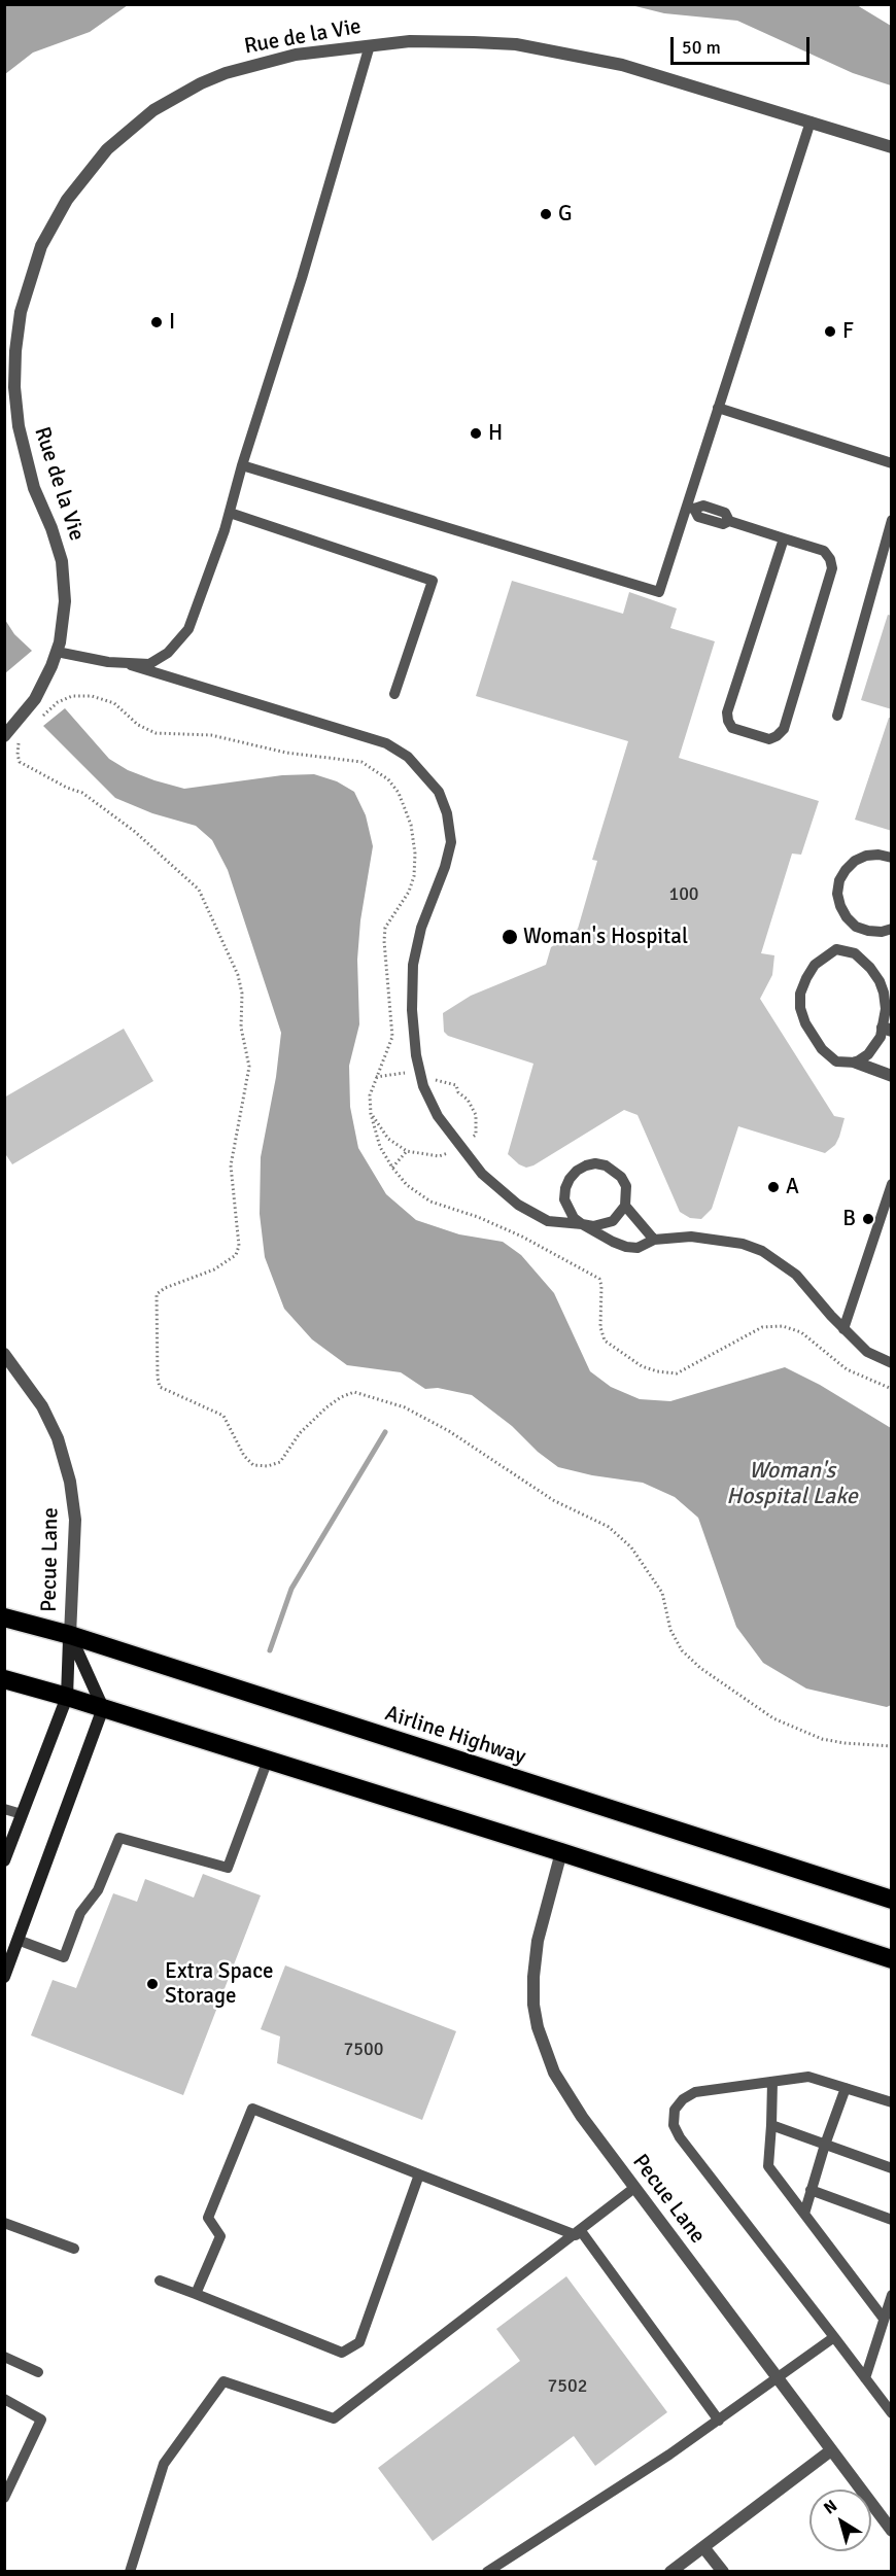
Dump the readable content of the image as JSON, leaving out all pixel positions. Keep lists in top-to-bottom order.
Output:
{
  "streets": {
    "highway": ["Airline Highway"],
    "street": ["Rue de la Vie", "Pecue Lane"]
  },
  "crossings": [
    ["Pecue Lane", "Airline Highway"]
  ],
  "water": ["Woman's Hospital Lake"],
  "places": [
    "G",
    "I",
    "F",
    "H",
    "Woman's Hospital",
    "A",
    "B",
    "Extra Space Storage"
  ],
  "house_numbers": ["100", "7500", "7502"],
  "scale_bar": "50 m",
  "north": "top left"
}
